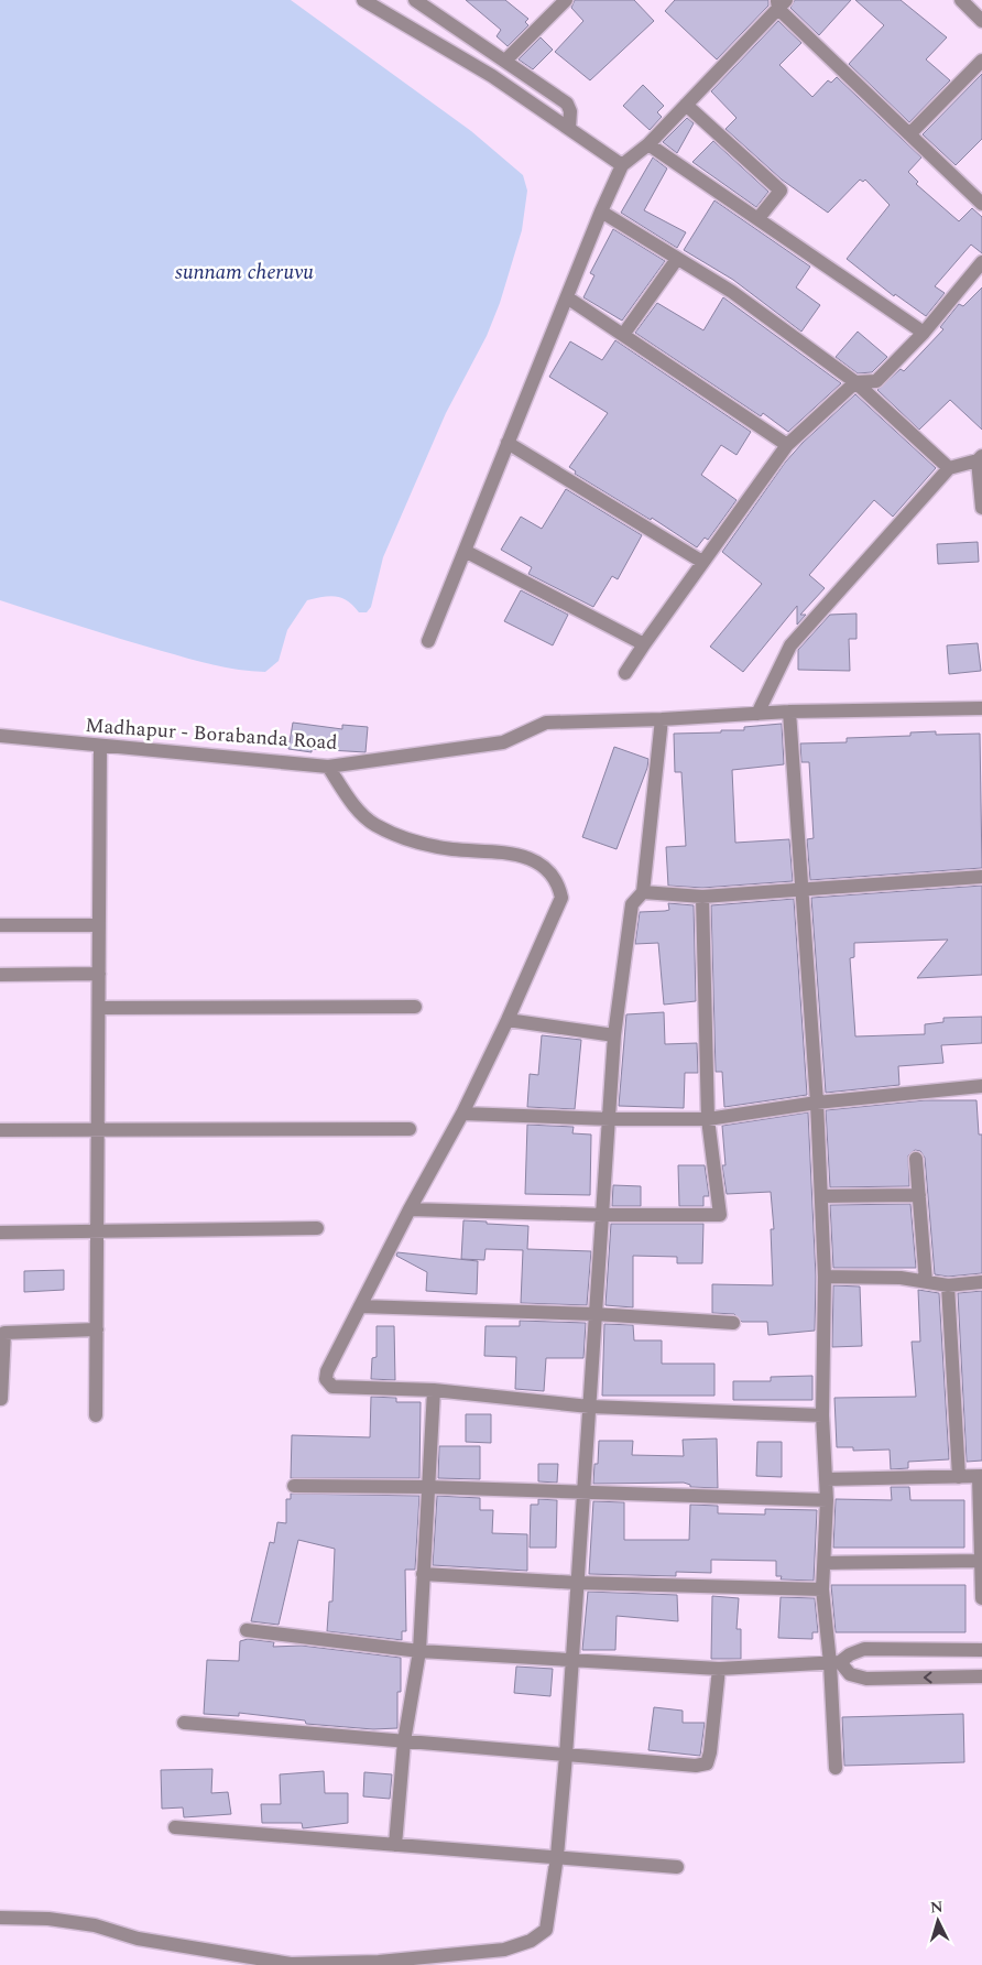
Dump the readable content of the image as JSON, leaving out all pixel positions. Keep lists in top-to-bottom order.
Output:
{
  "streets": {
    "street": ["Madhapur - Borabanda Road"]
  },
  "water": ["sunnam cheruvu"],
  "north": "top"
}
